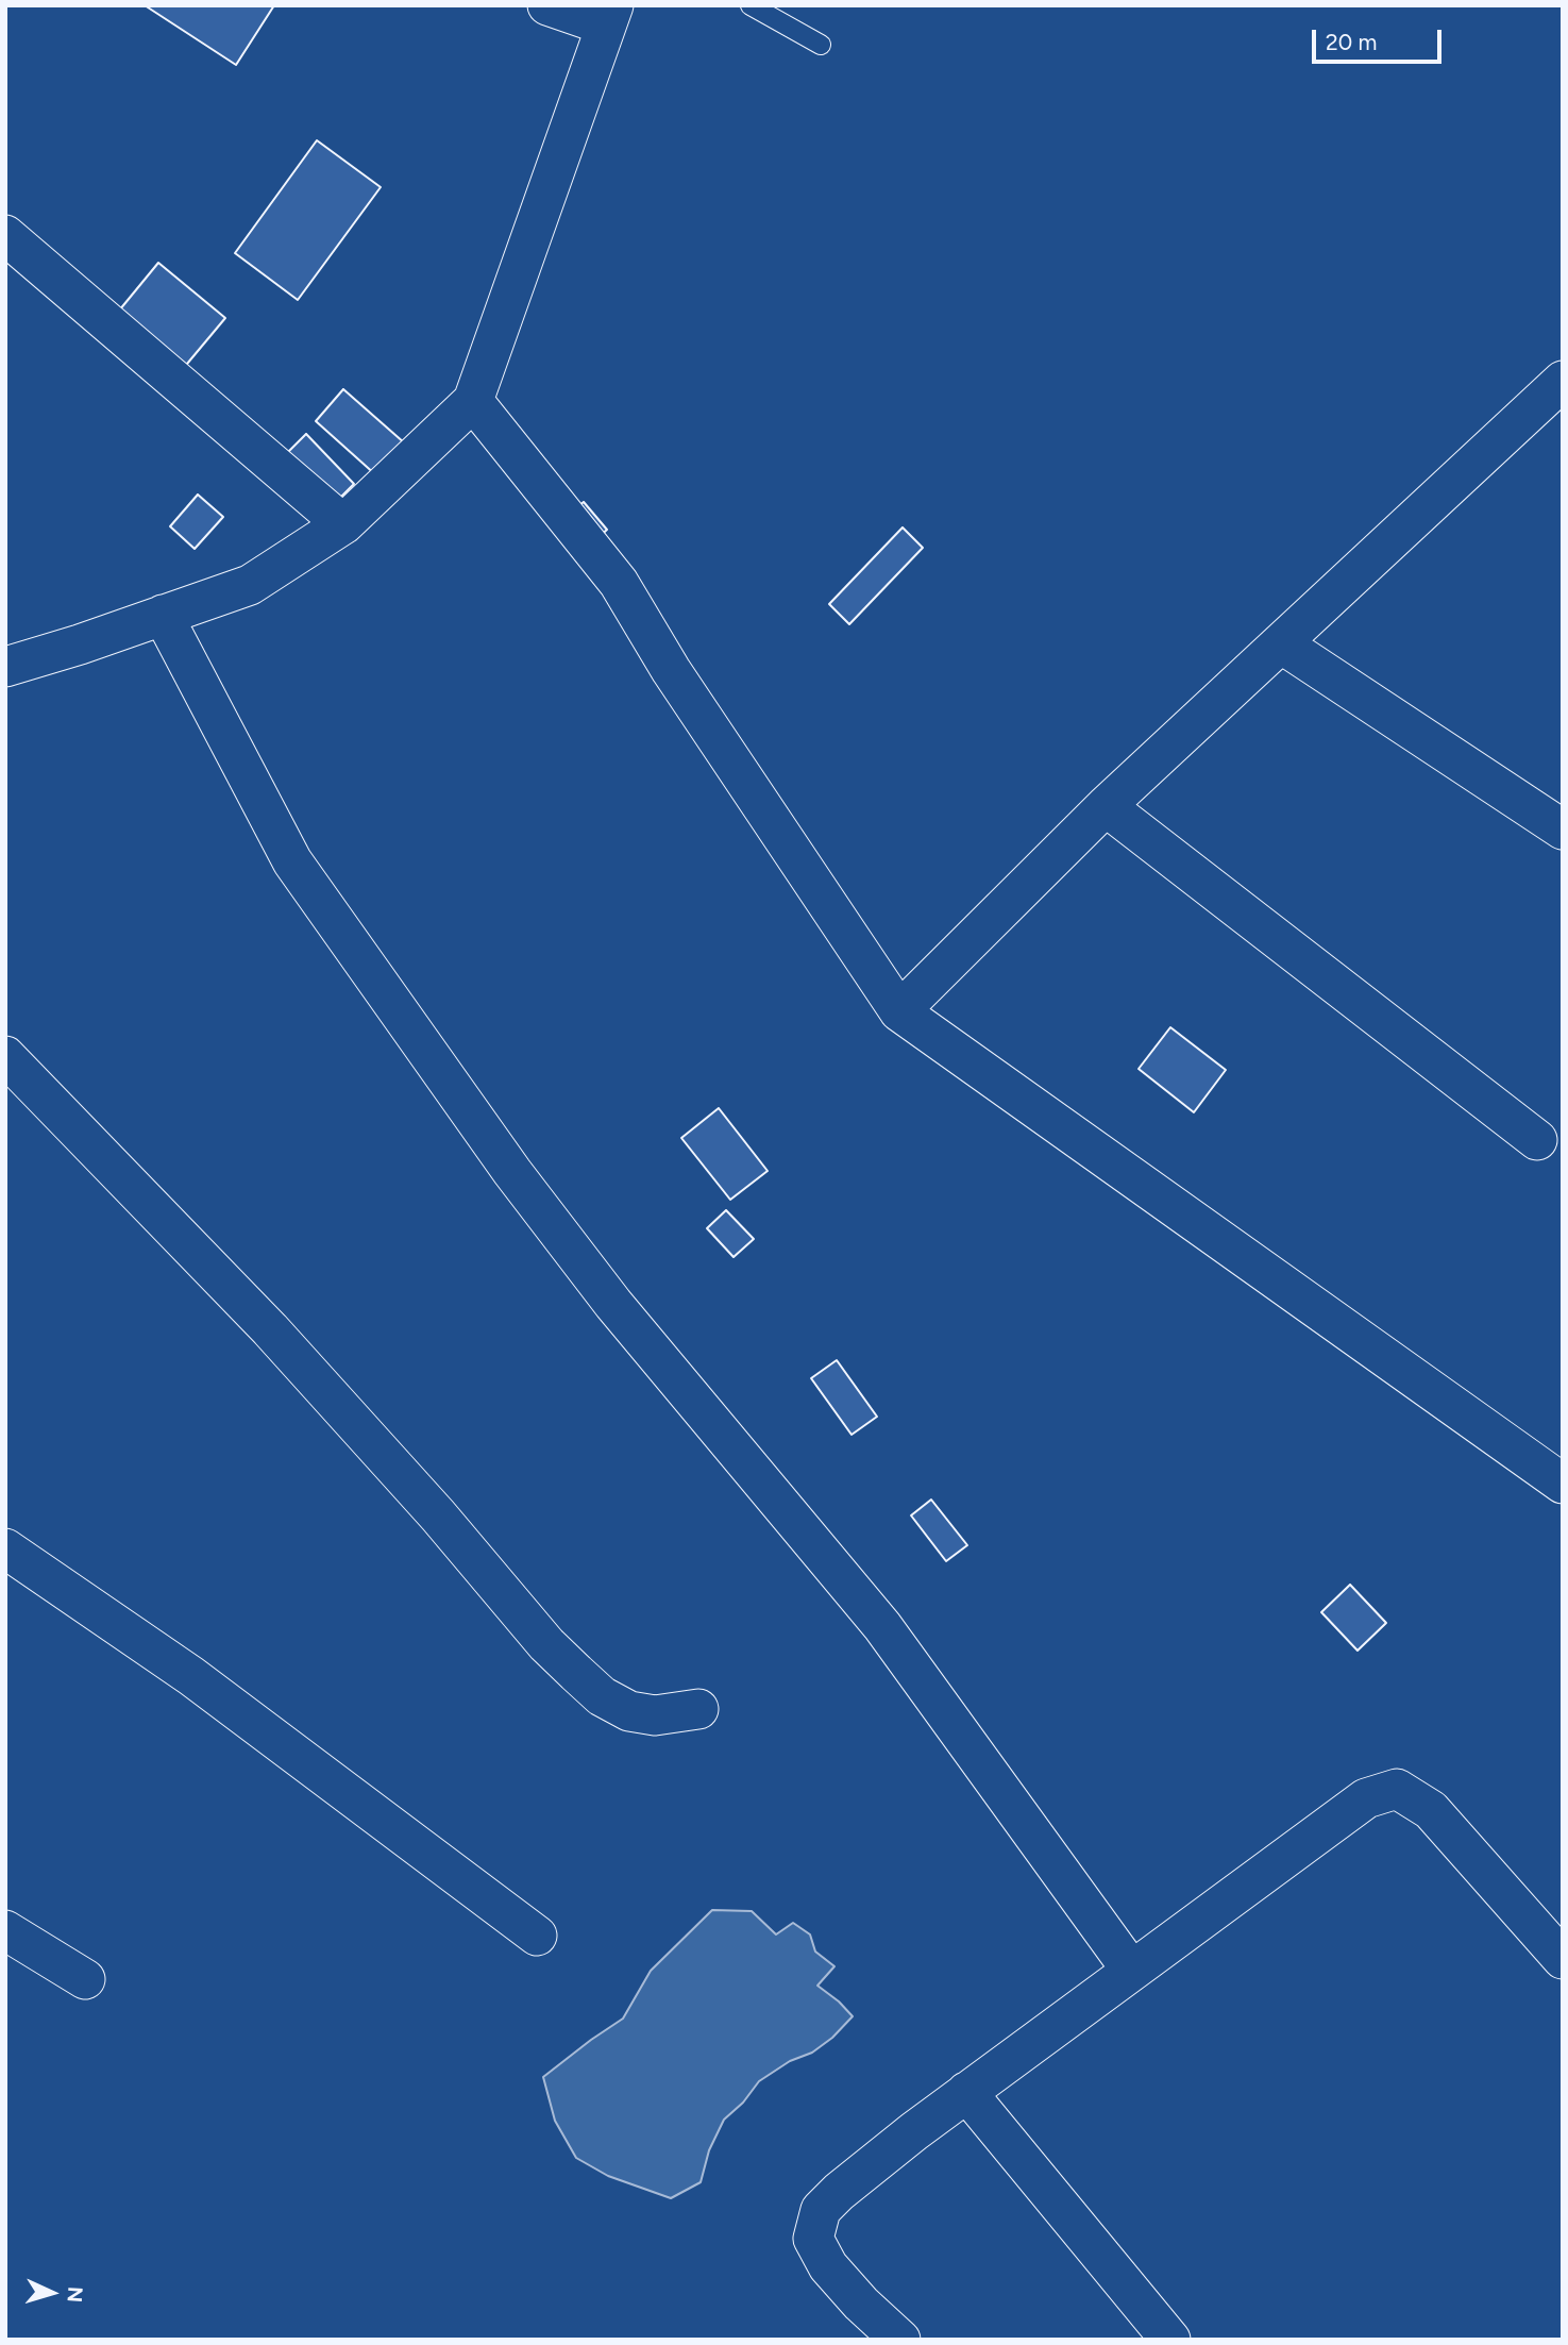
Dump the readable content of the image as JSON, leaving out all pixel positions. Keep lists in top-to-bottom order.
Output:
{
  "scale_bar": "20 m",
  "north": "right"
}
